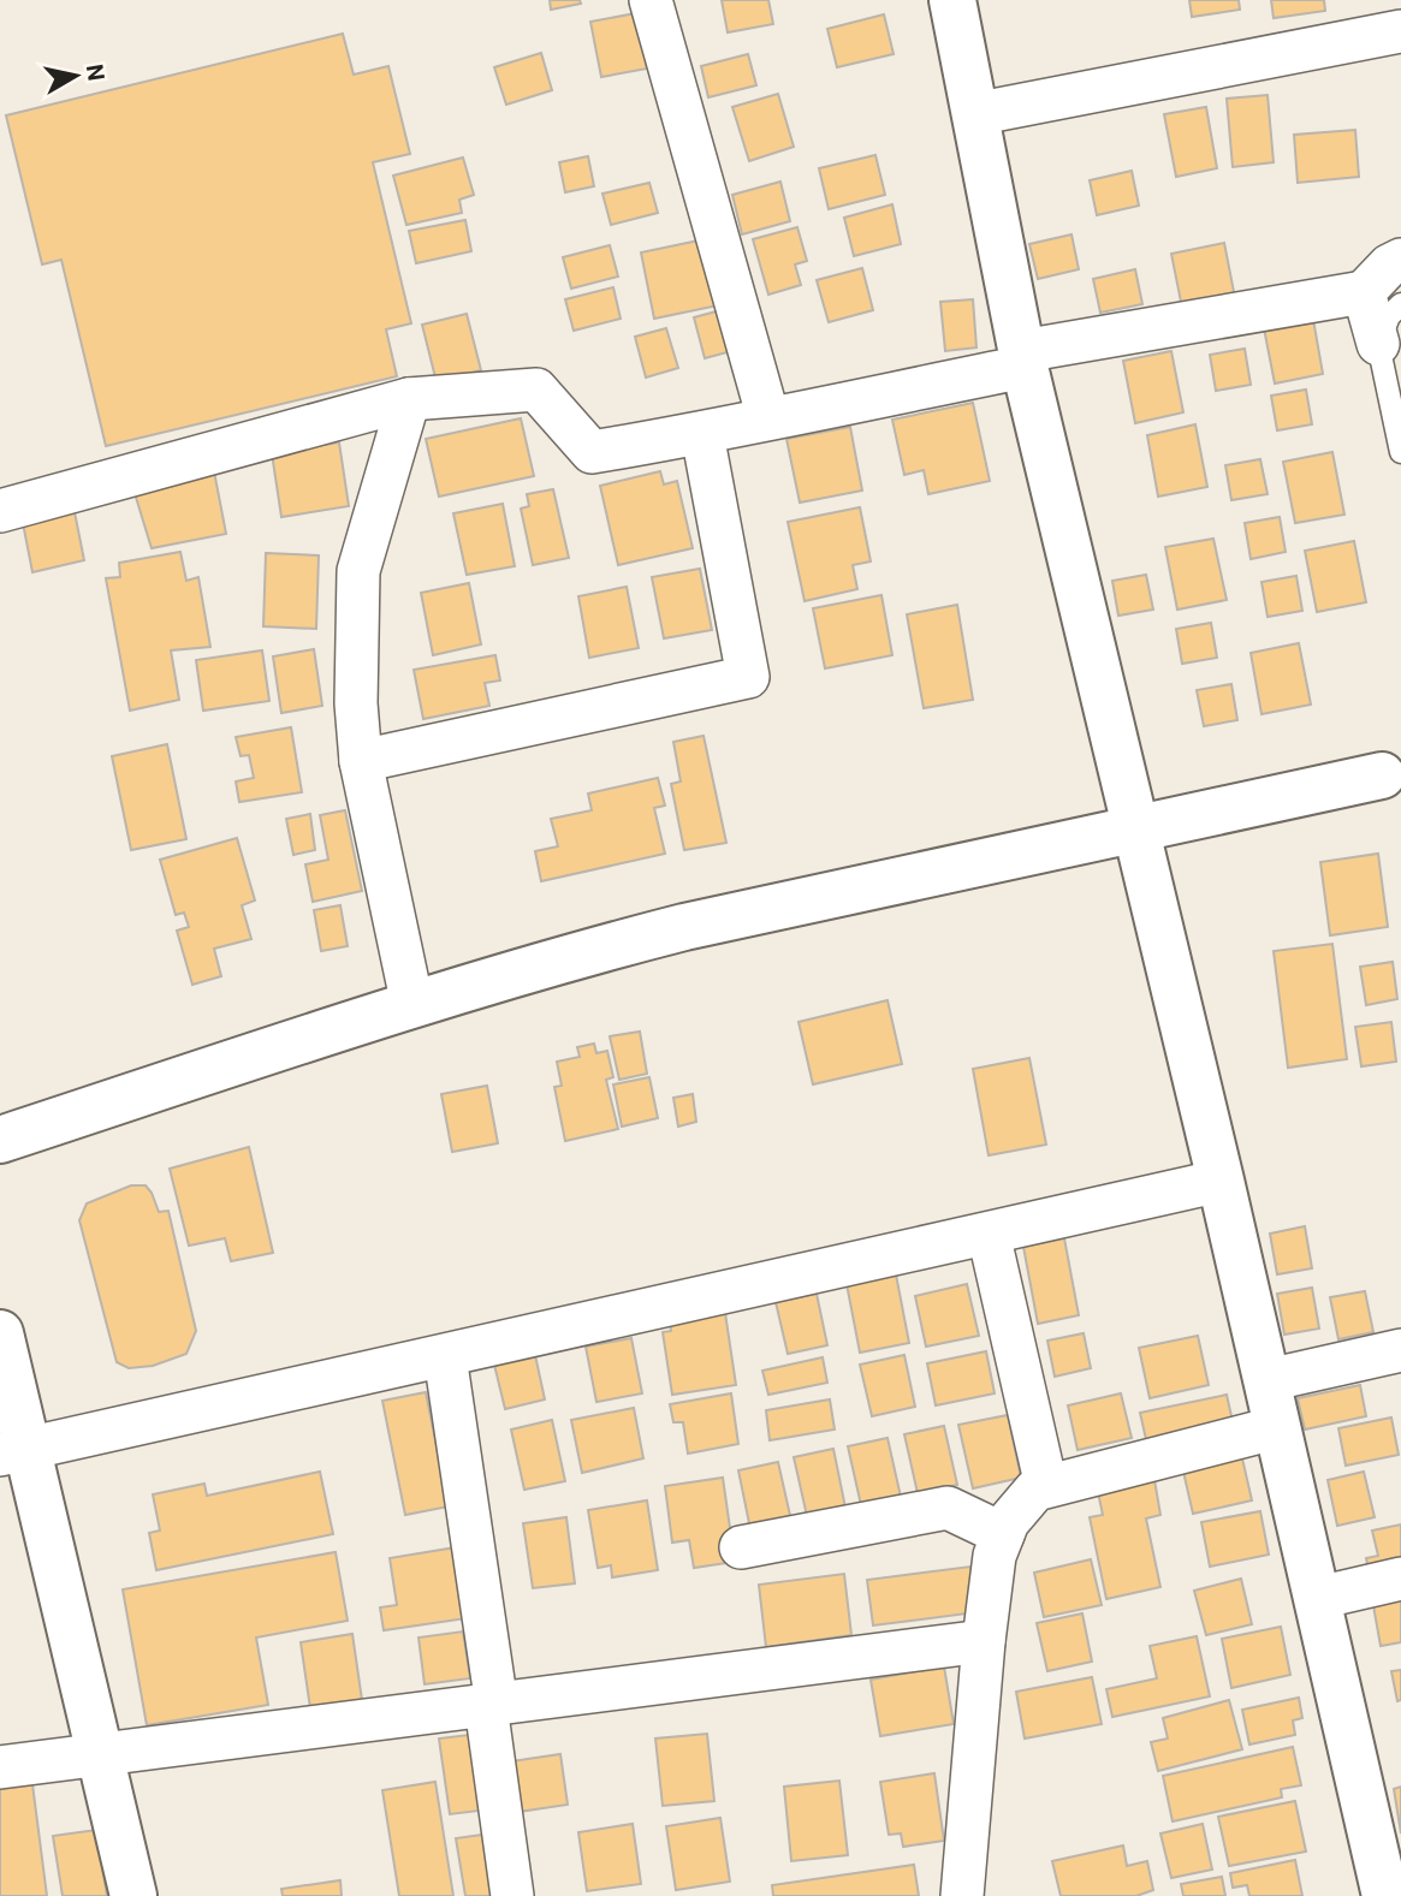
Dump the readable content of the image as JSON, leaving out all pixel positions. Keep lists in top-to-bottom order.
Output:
{
  "north": "right"
}
